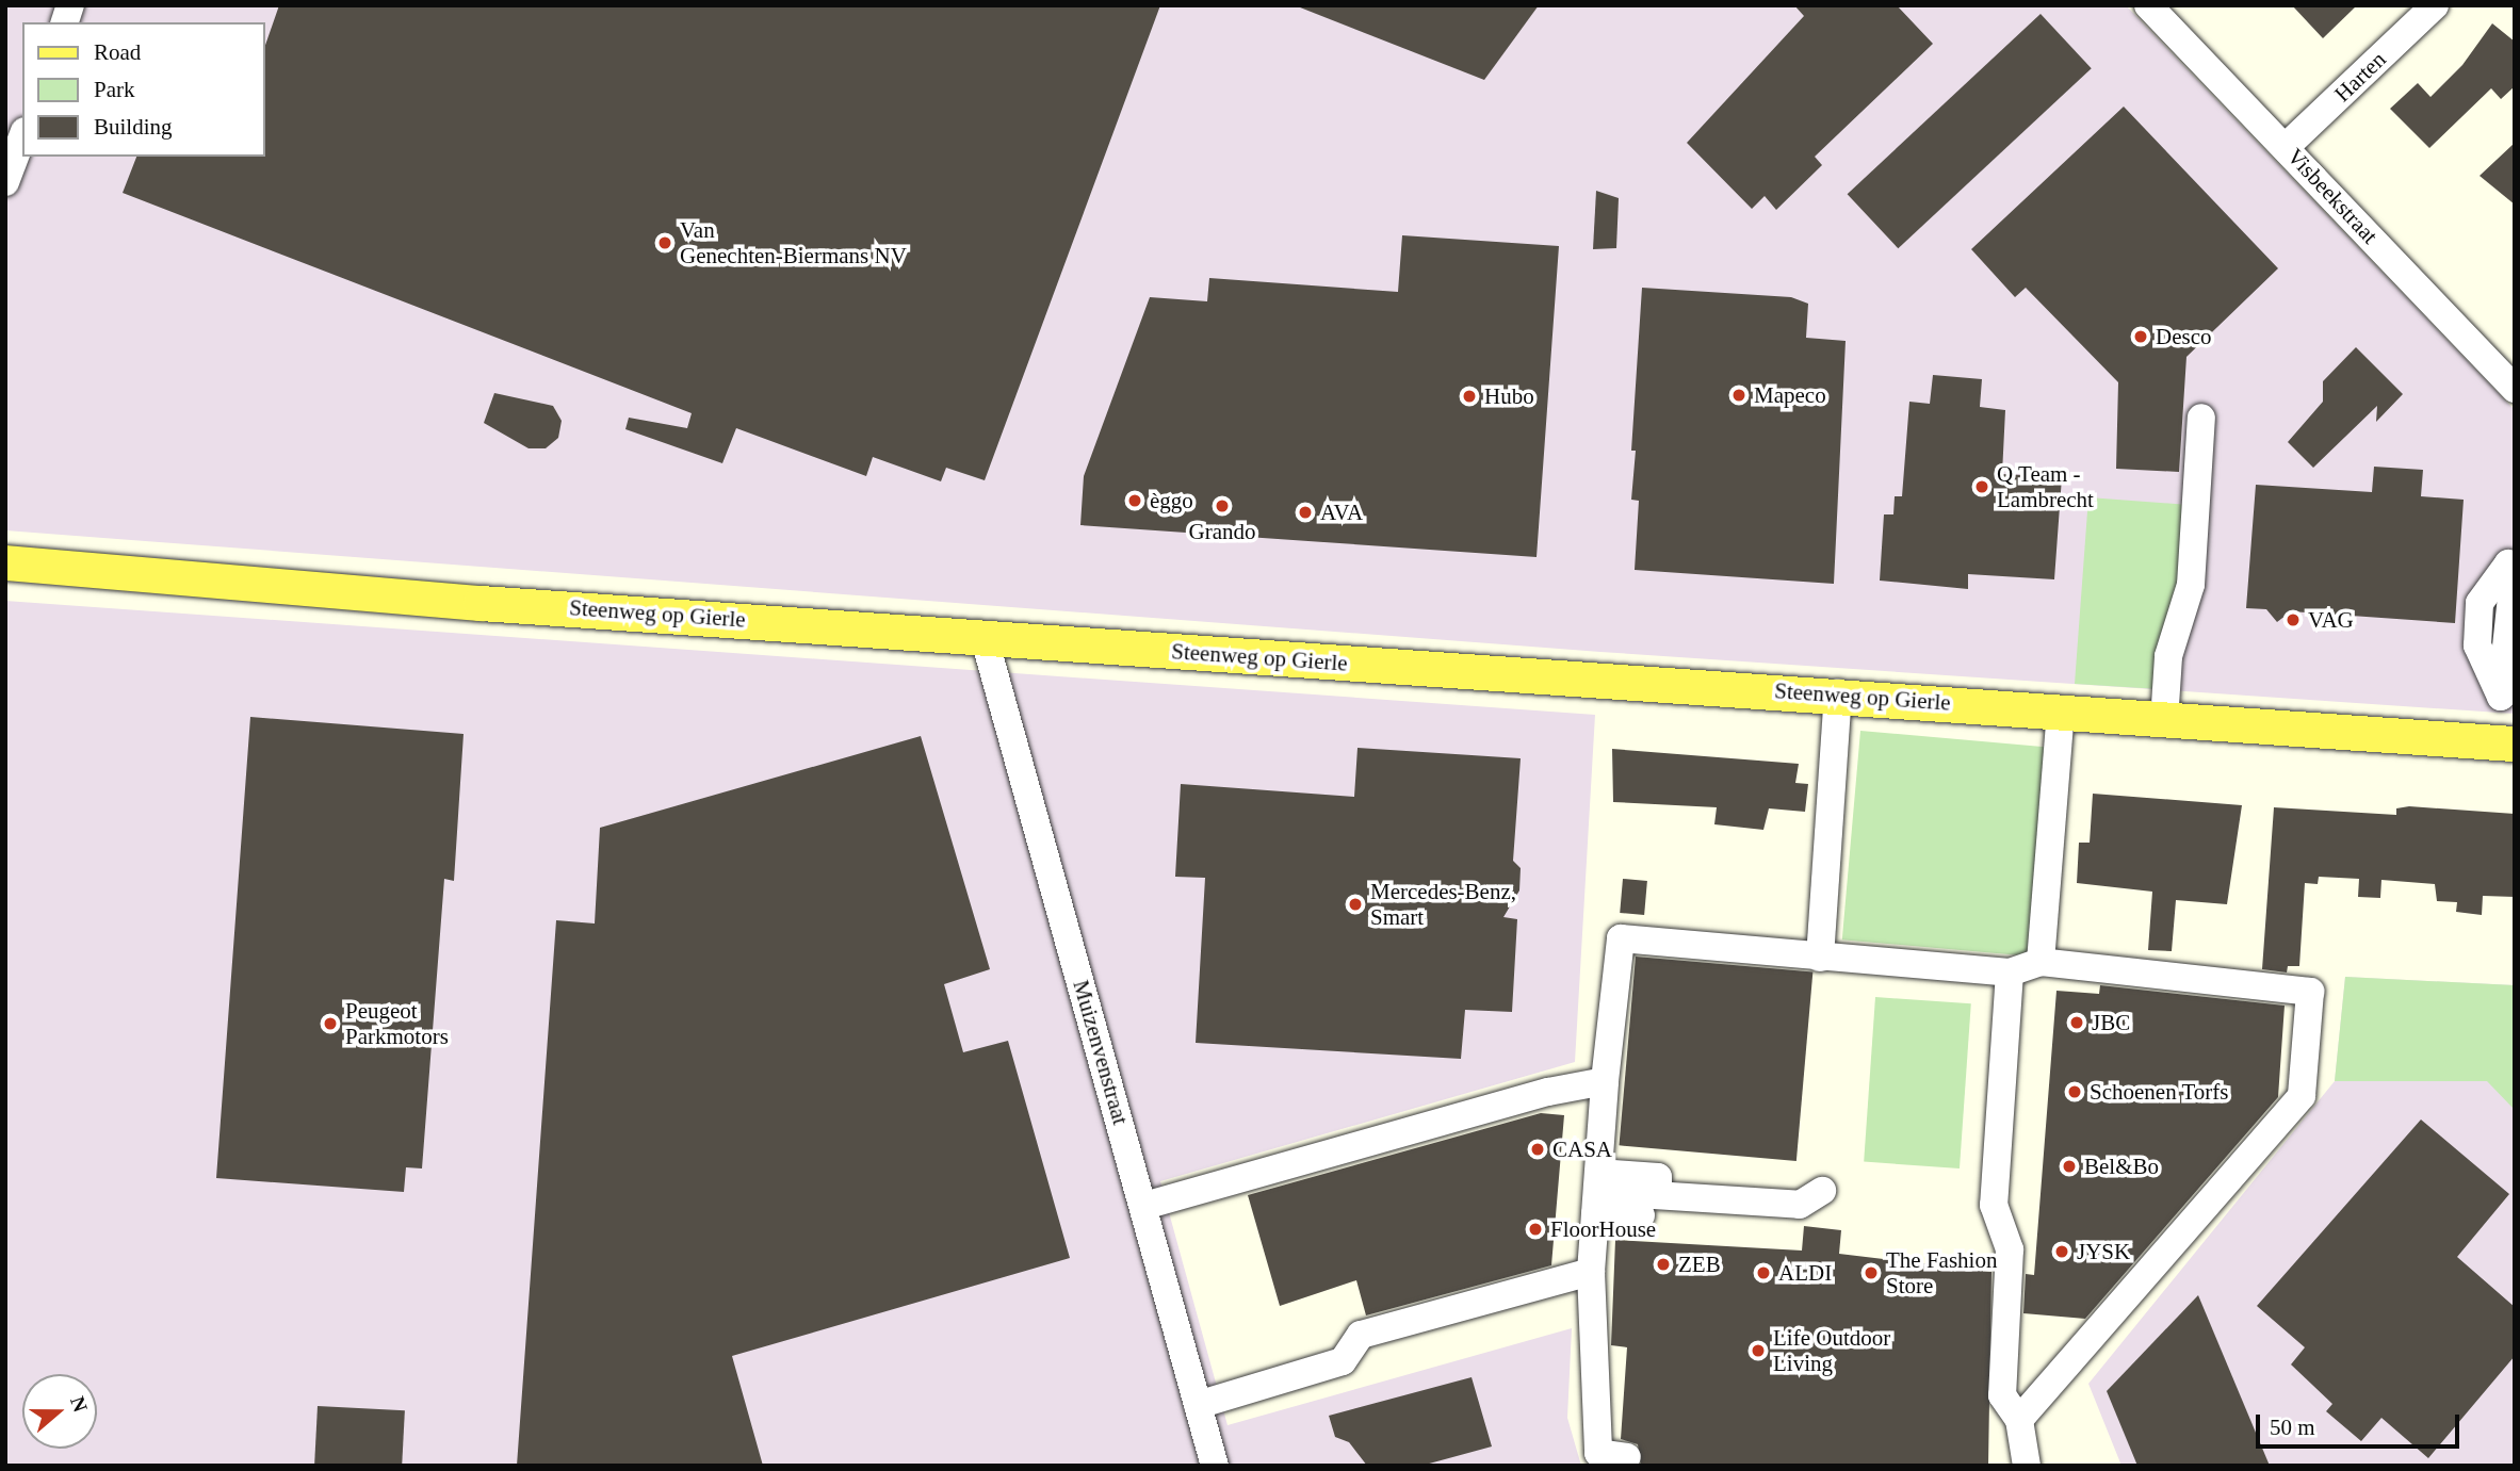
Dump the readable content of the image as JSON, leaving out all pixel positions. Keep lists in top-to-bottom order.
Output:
{
  "streets": {
    "main road": ["Steenweg op Gierle"],
    "street": ["Harten", "Visbeekstraat", "Muizenvenstraat"]
  },
  "crossings": [
    ["Harten", "Visbeekstraat"],
    ["Steenweg op Gierle", "Muizenvenstraat"]
  ],
  "places": [
    "Van Genechten-Biermans NV",
    "Desco",
    "Mapeco",
    "Hubo",
    "Q Team - Lambrecht",
    "èggo",
    "Grando",
    "AVA",
    "VAG",
    "Mercedes-Benz, Smart",
    "JBC",
    "Peugeot Parkmotors",
    "Schoenen Torfs",
    "CASA",
    "Bel&Bo",
    "FloorHouse",
    "JYSK",
    "ZEB",
    "ALDI",
    "The Fashion Store",
    "Life Outdoor Living"
  ],
  "legend": ["Road", "Park", "Building"],
  "scale_bar": "50 m",
  "north": "right"
}
